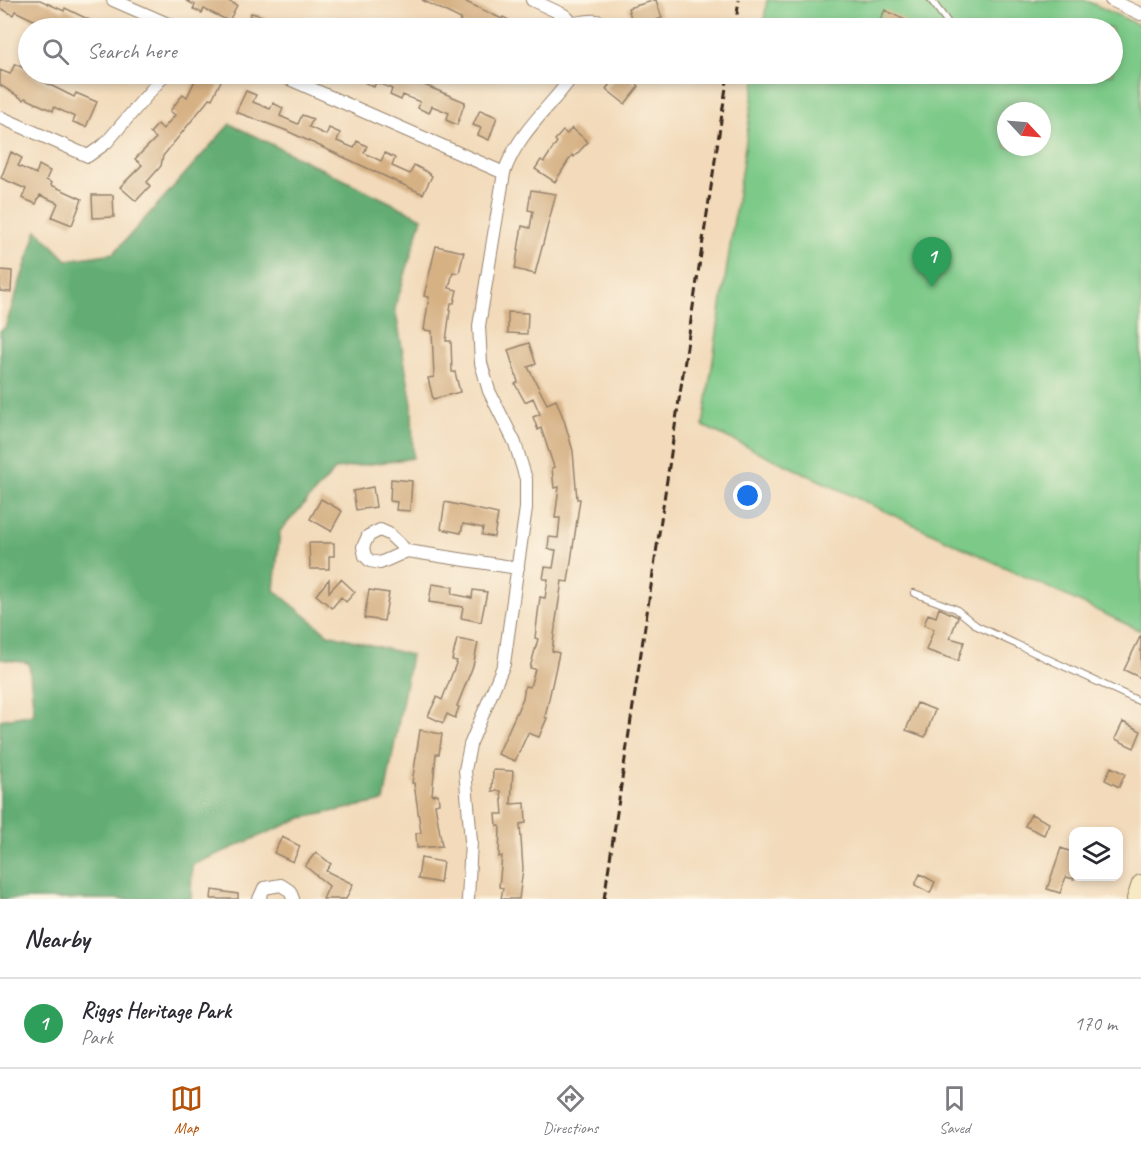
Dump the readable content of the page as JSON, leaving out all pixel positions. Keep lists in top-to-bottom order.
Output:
{
  "north": "bottom right",
  "page": {
    "search": "Search here",
    "pins": "1",
    "heading": "Nearby",
    "list": [
      {
        "mark": "1",
        "name": "Riggs Heritage Park",
        "note": "Park",
        "value": "170 m"
      }
    ],
    "nav": ["Map", "Directions", "Saved"]
  }
}
